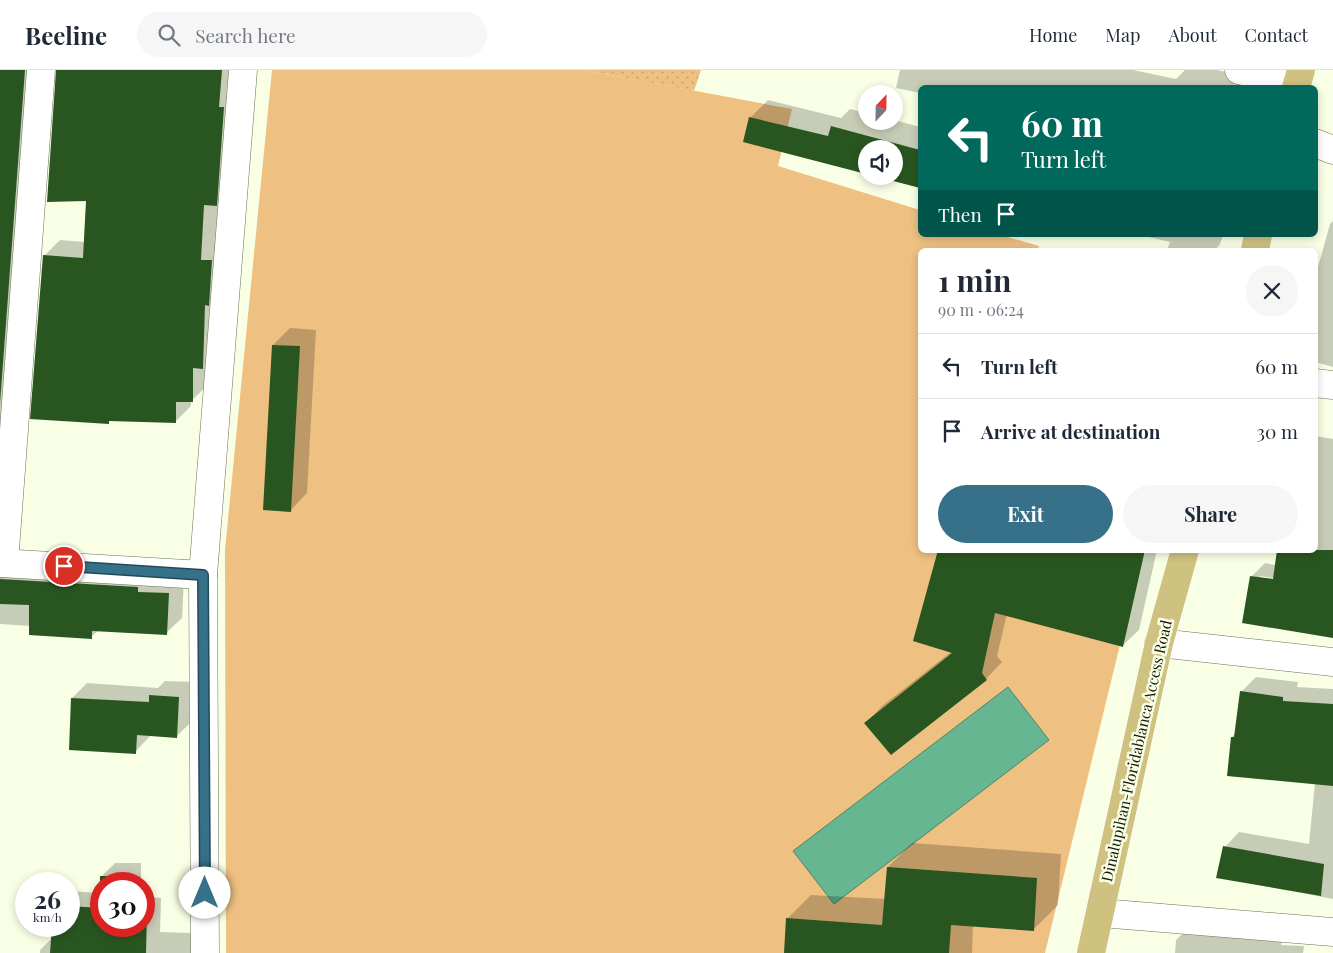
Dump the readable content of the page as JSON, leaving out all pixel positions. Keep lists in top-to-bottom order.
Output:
{
  "streets": {
    "main road": ["Dinalupihan-Floridablanca Access Road"]
  },
  "north": "top",
  "page": {
    "header": "Beeline",
    "search": "Search here",
    "nav": [
      "Home",
      "Map",
      "About",
      "Contact"
    ],
    "turn": ["60 m", "Turn left"],
    "then": "Then",
    "heading": ["1 min", "90 m · 06:24"],
    "list": [
      {
        "name": "Turn left",
        "value": "60 m"
      },
      {
        "name": "Arrive at destination",
        "value": "30 m"
      }
    ],
    "buttons": ["Exit", "Share"],
    "speed": "26 km/h",
    "limit": "30"
  }
}
